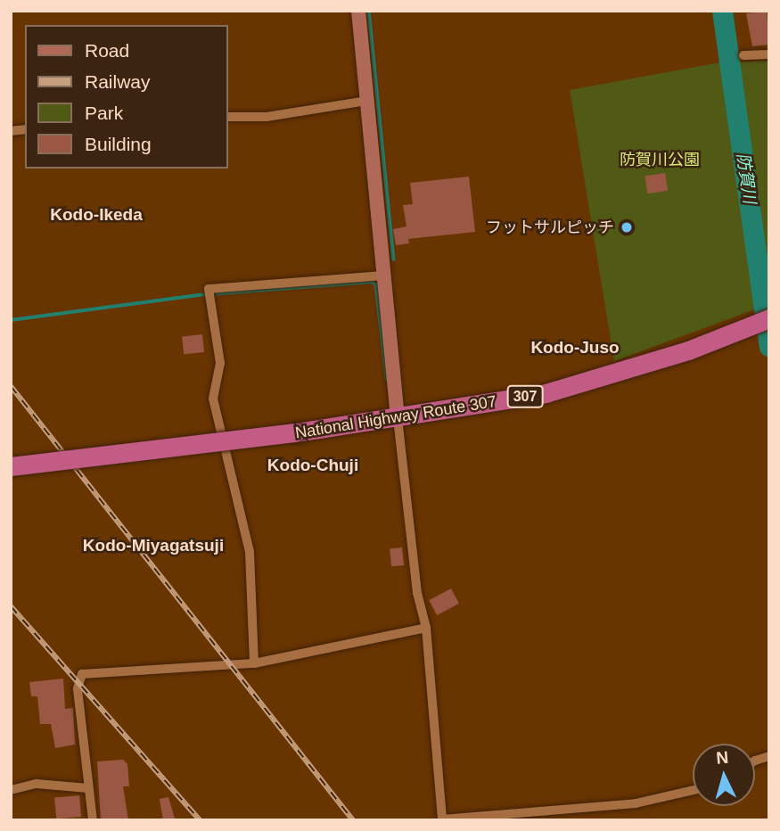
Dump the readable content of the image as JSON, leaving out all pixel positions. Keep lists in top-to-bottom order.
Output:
{
  "streets": {
    "highway": ["307", "National Highway Route 307"]
  },
  "districts": [
    "Kodo-Ikeda",
    "Kodo-Juso",
    "Kodo-Chuji",
    "Kodo-Miyagatsuji"
  ],
  "water": ["防賀川"],
  "parks": ["防賀川公園"],
  "places": ["フットサルピッチ"],
  "legend": [
    "Road",
    "Railway",
    "Park",
    "Building"
  ],
  "north": "top"
}
